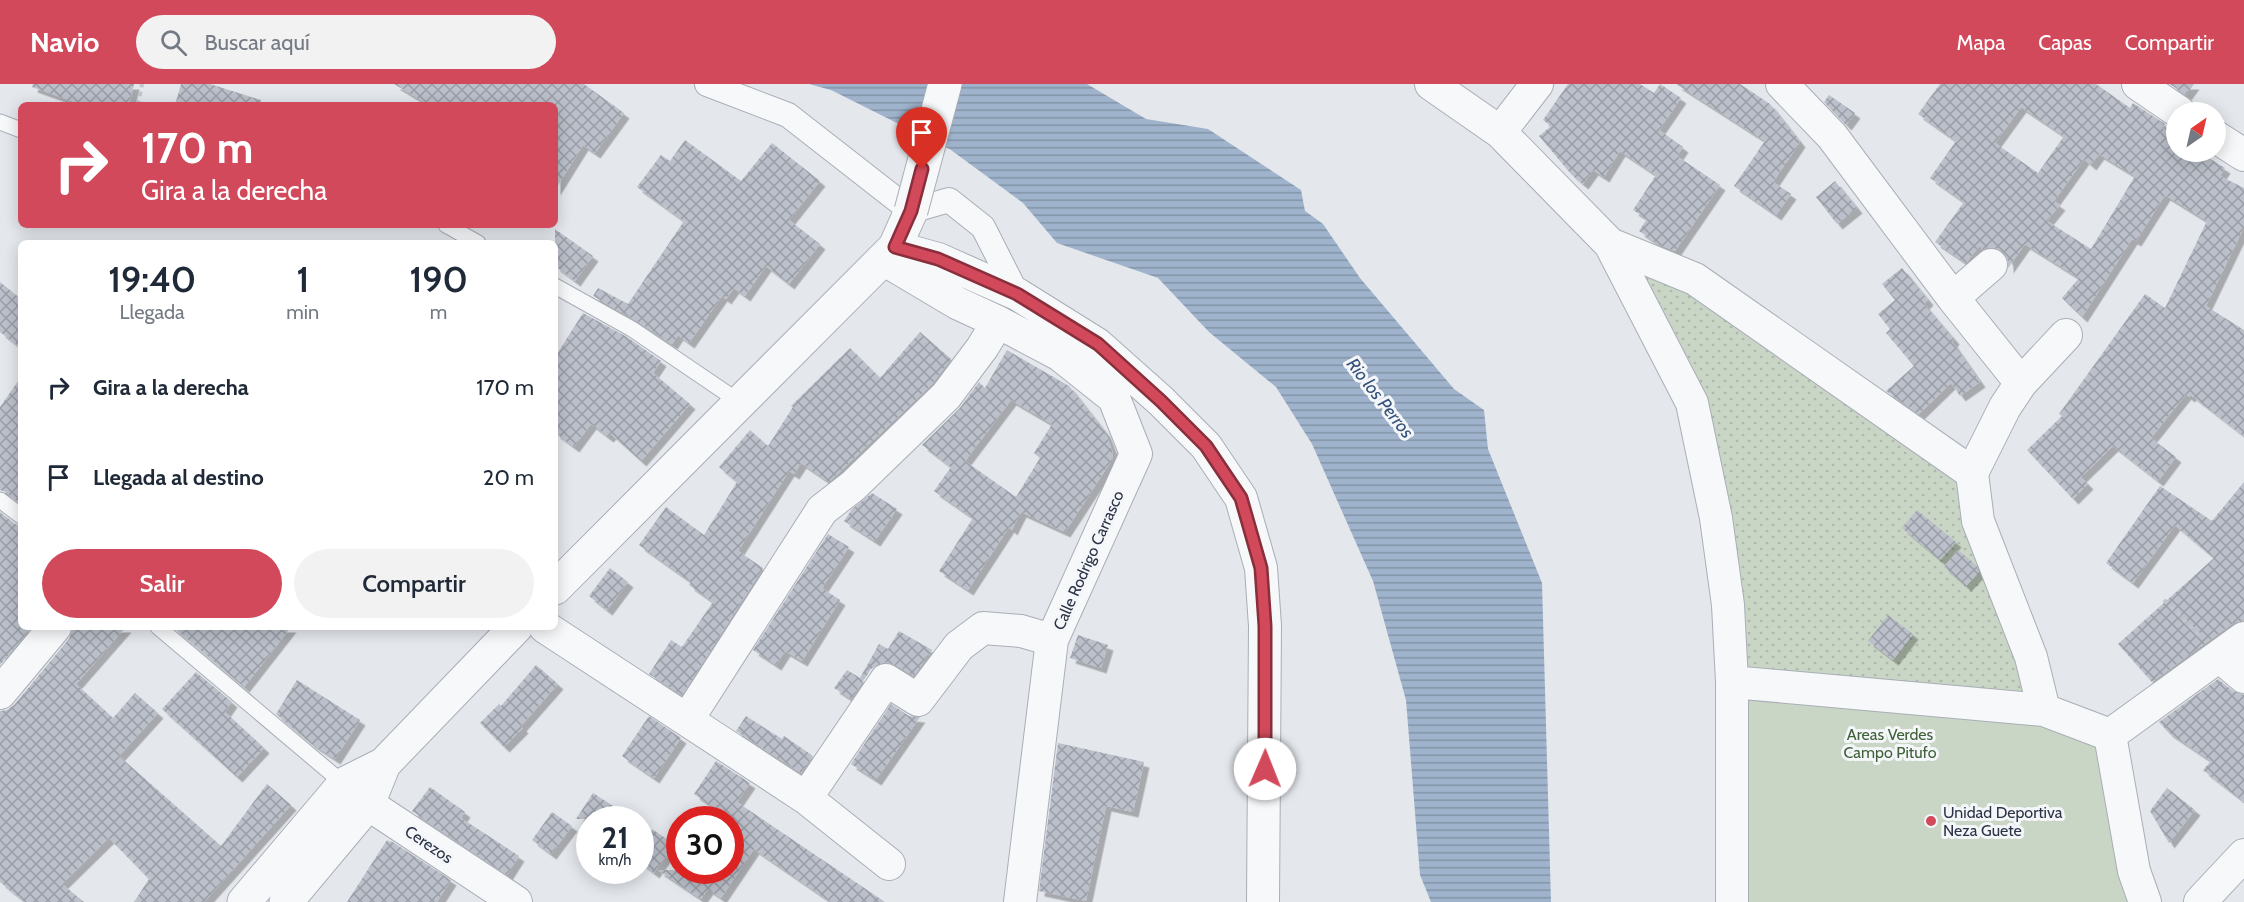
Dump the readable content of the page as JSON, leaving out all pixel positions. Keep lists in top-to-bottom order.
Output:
{
  "streets": {
    "street": ["Calle Rodrigo Carrasco", "Cerezos"]
  },
  "water": ["Rio los Perros"],
  "parks": ["Areas Verdes Campo Pitufo"],
  "places": ["Unidad Deportiva Neza Guete"],
  "north": "top right",
  "page": {
    "header": "Navio",
    "search": "Buscar aquí",
    "nav": ["Mapa", "Capas", "Compartir"],
    "turn": ["170 m", "Gira a la derecha"],
    "eta": [
      "19:40",
      "Llegada",
      "1",
      "min",
      "190",
      "m"
    ],
    "list": [
      {
        "name": "Gira a la derecha",
        "value": "170 m"
      },
      {
        "name": "Llegada al destino",
        "value": "20 m"
      }
    ],
    "buttons": ["Salir", "Compartir"],
    "speed": "21 km/h",
    "limit": "30"
  }
}
